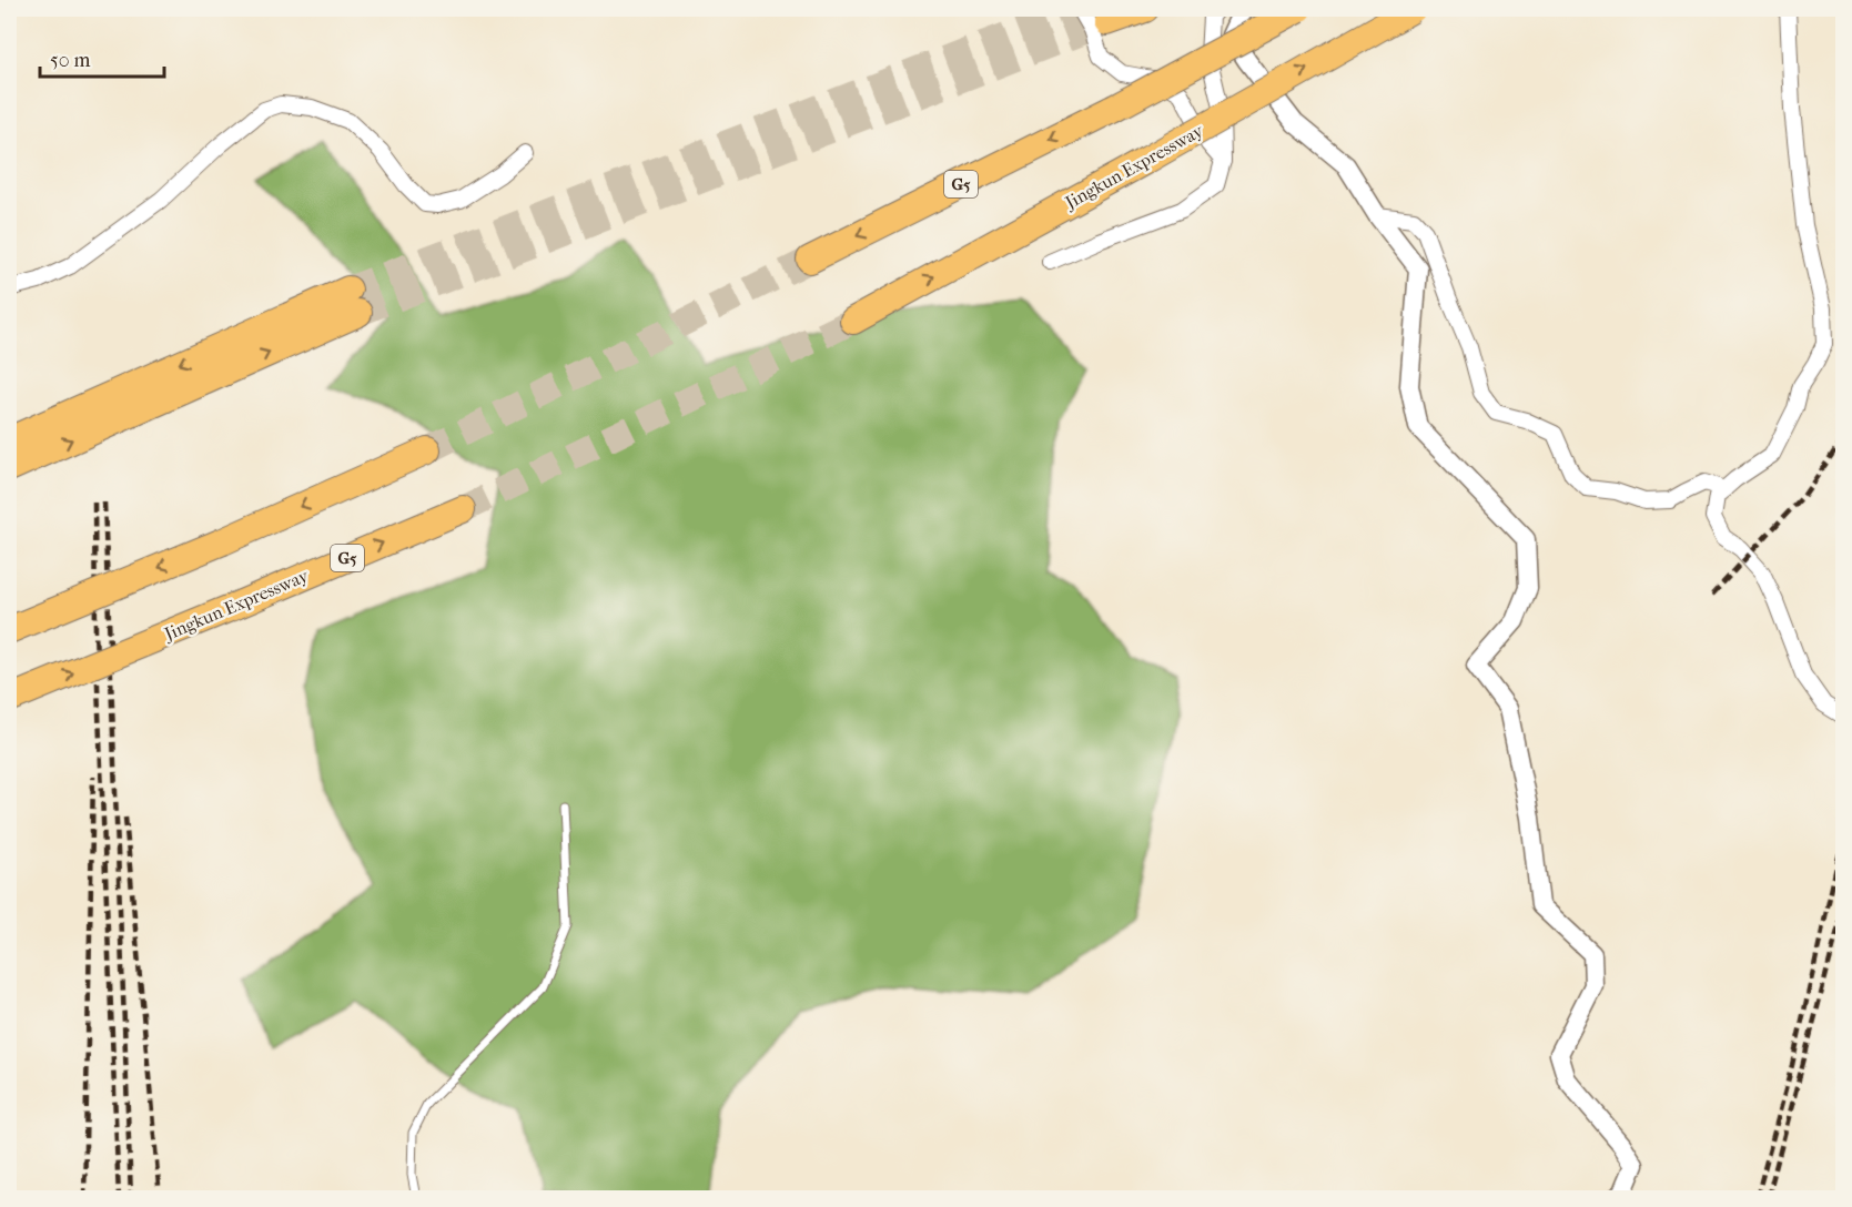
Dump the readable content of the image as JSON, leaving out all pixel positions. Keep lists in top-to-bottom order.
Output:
{
  "streets": {
    "highway": ["Jingkun Expressway", "G5"]
  },
  "scale_bar": "50 m"
}
